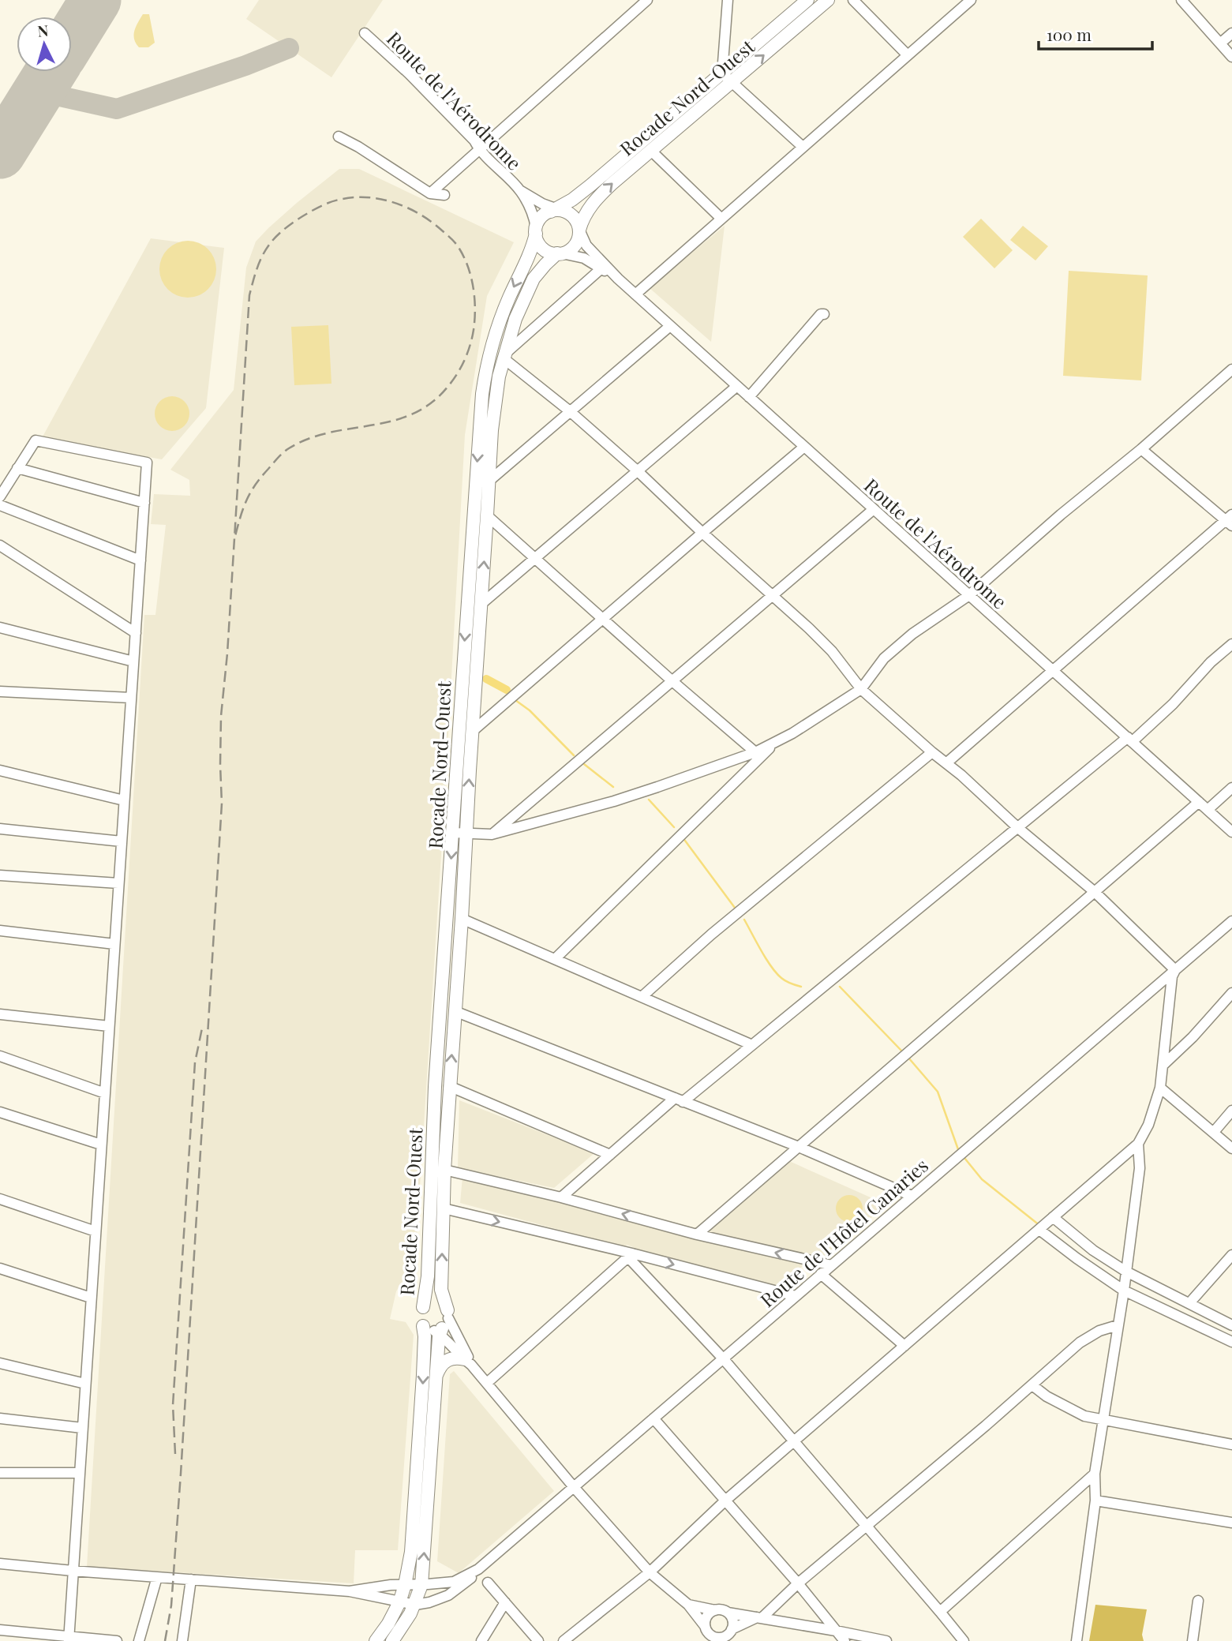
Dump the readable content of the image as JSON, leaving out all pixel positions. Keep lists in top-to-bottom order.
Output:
{
  "streets": {
    "main road": ["Rocade Nord-Ouest"],
    "street": ["Route de l'Aérodrome", "Route de l'Hôtel Canaries"]
  },
  "crossings": [
    ["Rocade Nord-Ouest", "Route de l'Aérodrome"],
    ["Rocade Nord-Ouest", "Route de l'Hôtel Canaries"]
  ],
  "scale_bar": "100 m",
  "north": "top"
}
